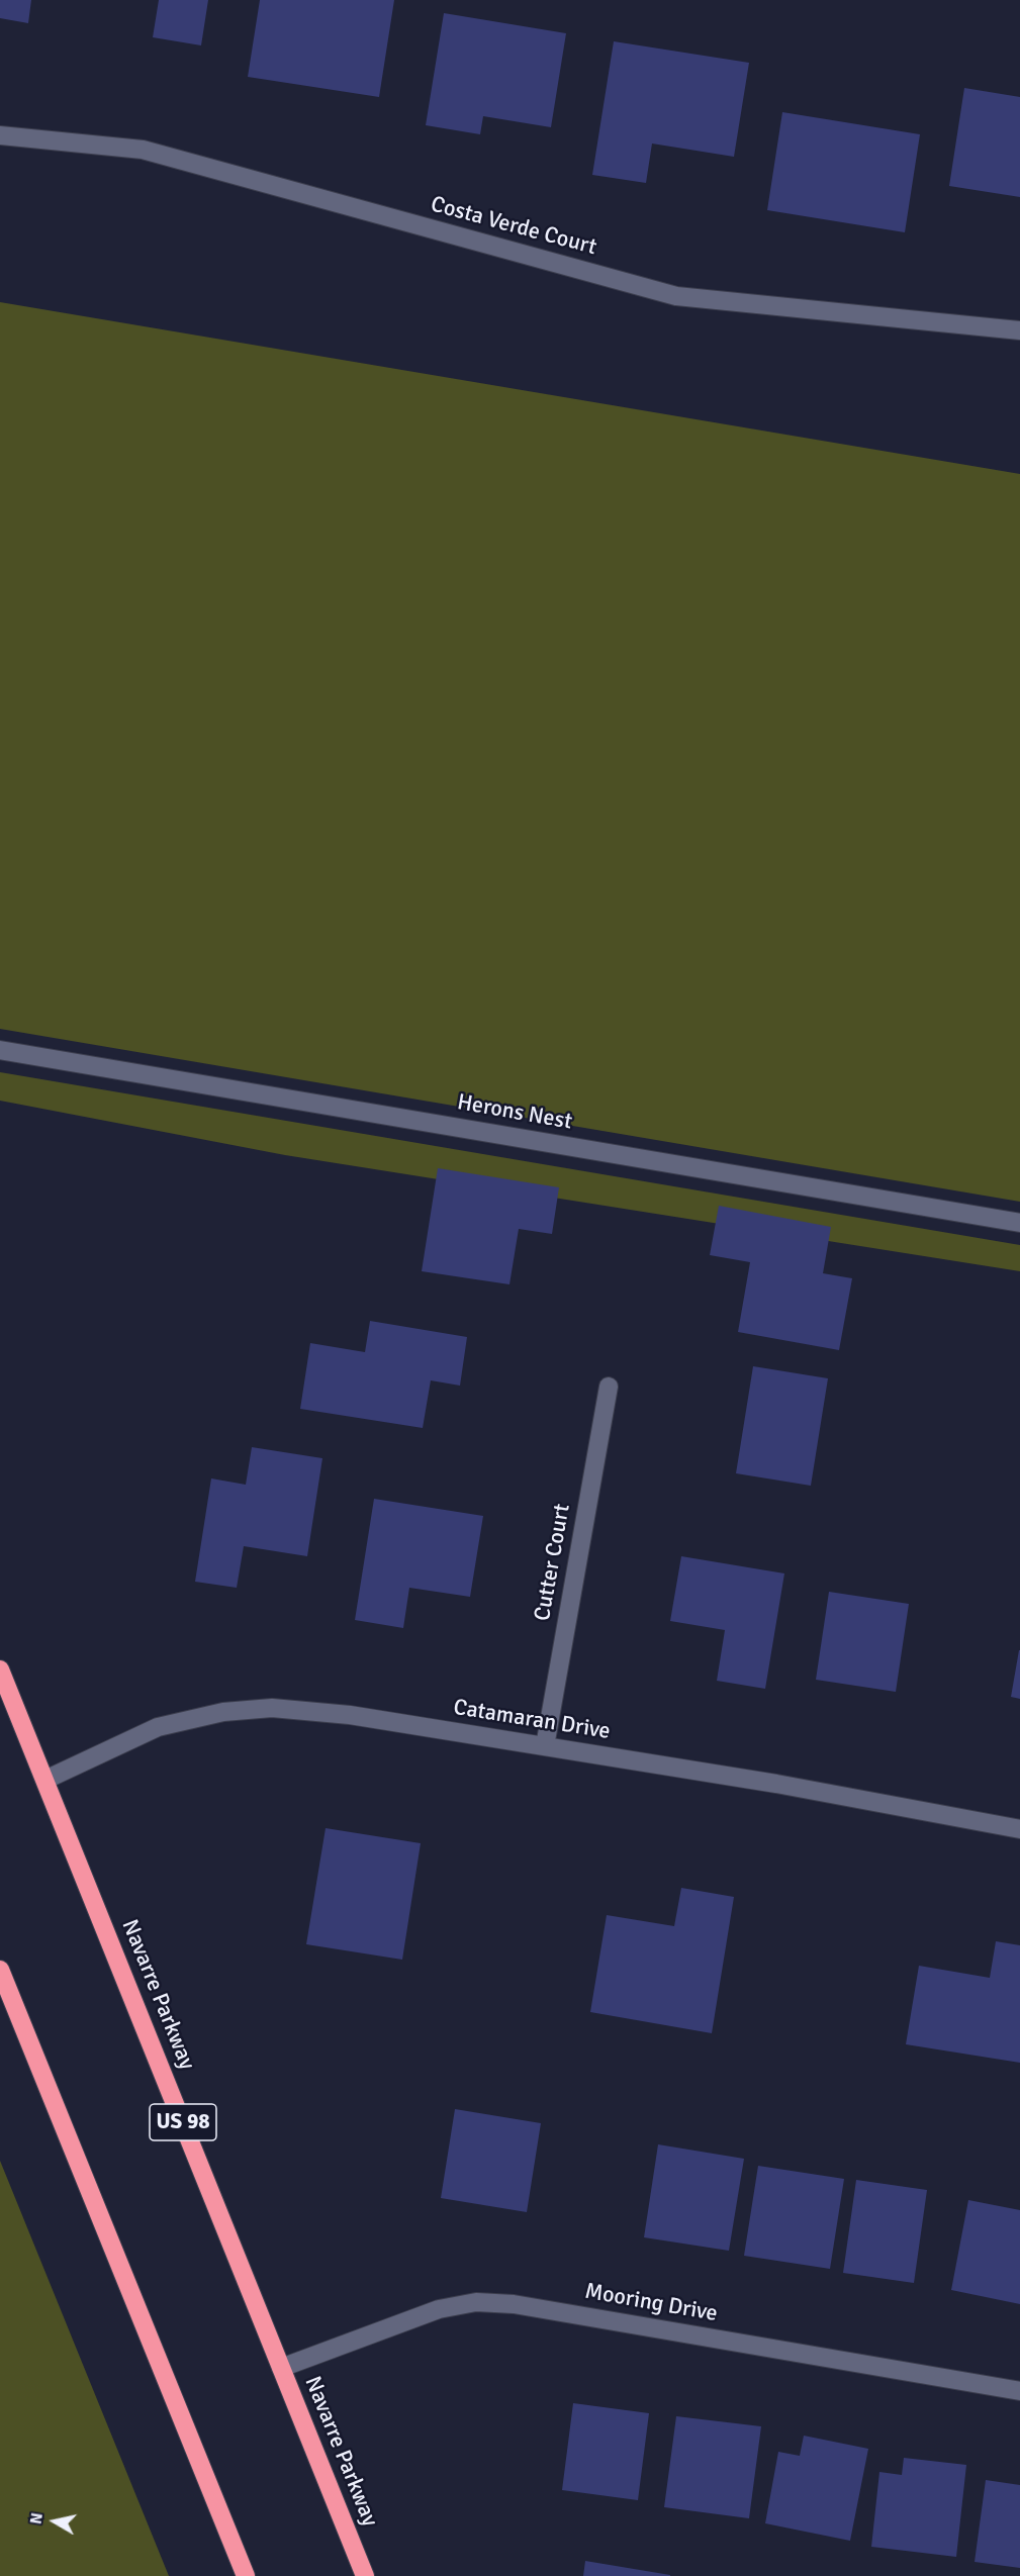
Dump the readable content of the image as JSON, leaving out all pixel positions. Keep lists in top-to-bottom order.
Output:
{
  "streets": {
    "highway": ["Navarre Parkway", "US 98"],
    "street": [
      "Costa Verde Court",
      "Herons Nest",
      "Cutter Court",
      "Catamaran Drive",
      "Mooring Drive"
    ]
  },
  "crossings": [
    ["Cutter Court", "Catamaran Drive"],
    ["Catamaran Drive", "Navarre Parkway"],
    ["Navarre Parkway", "Mooring Drive"]
  ],
  "north": "left"
}
